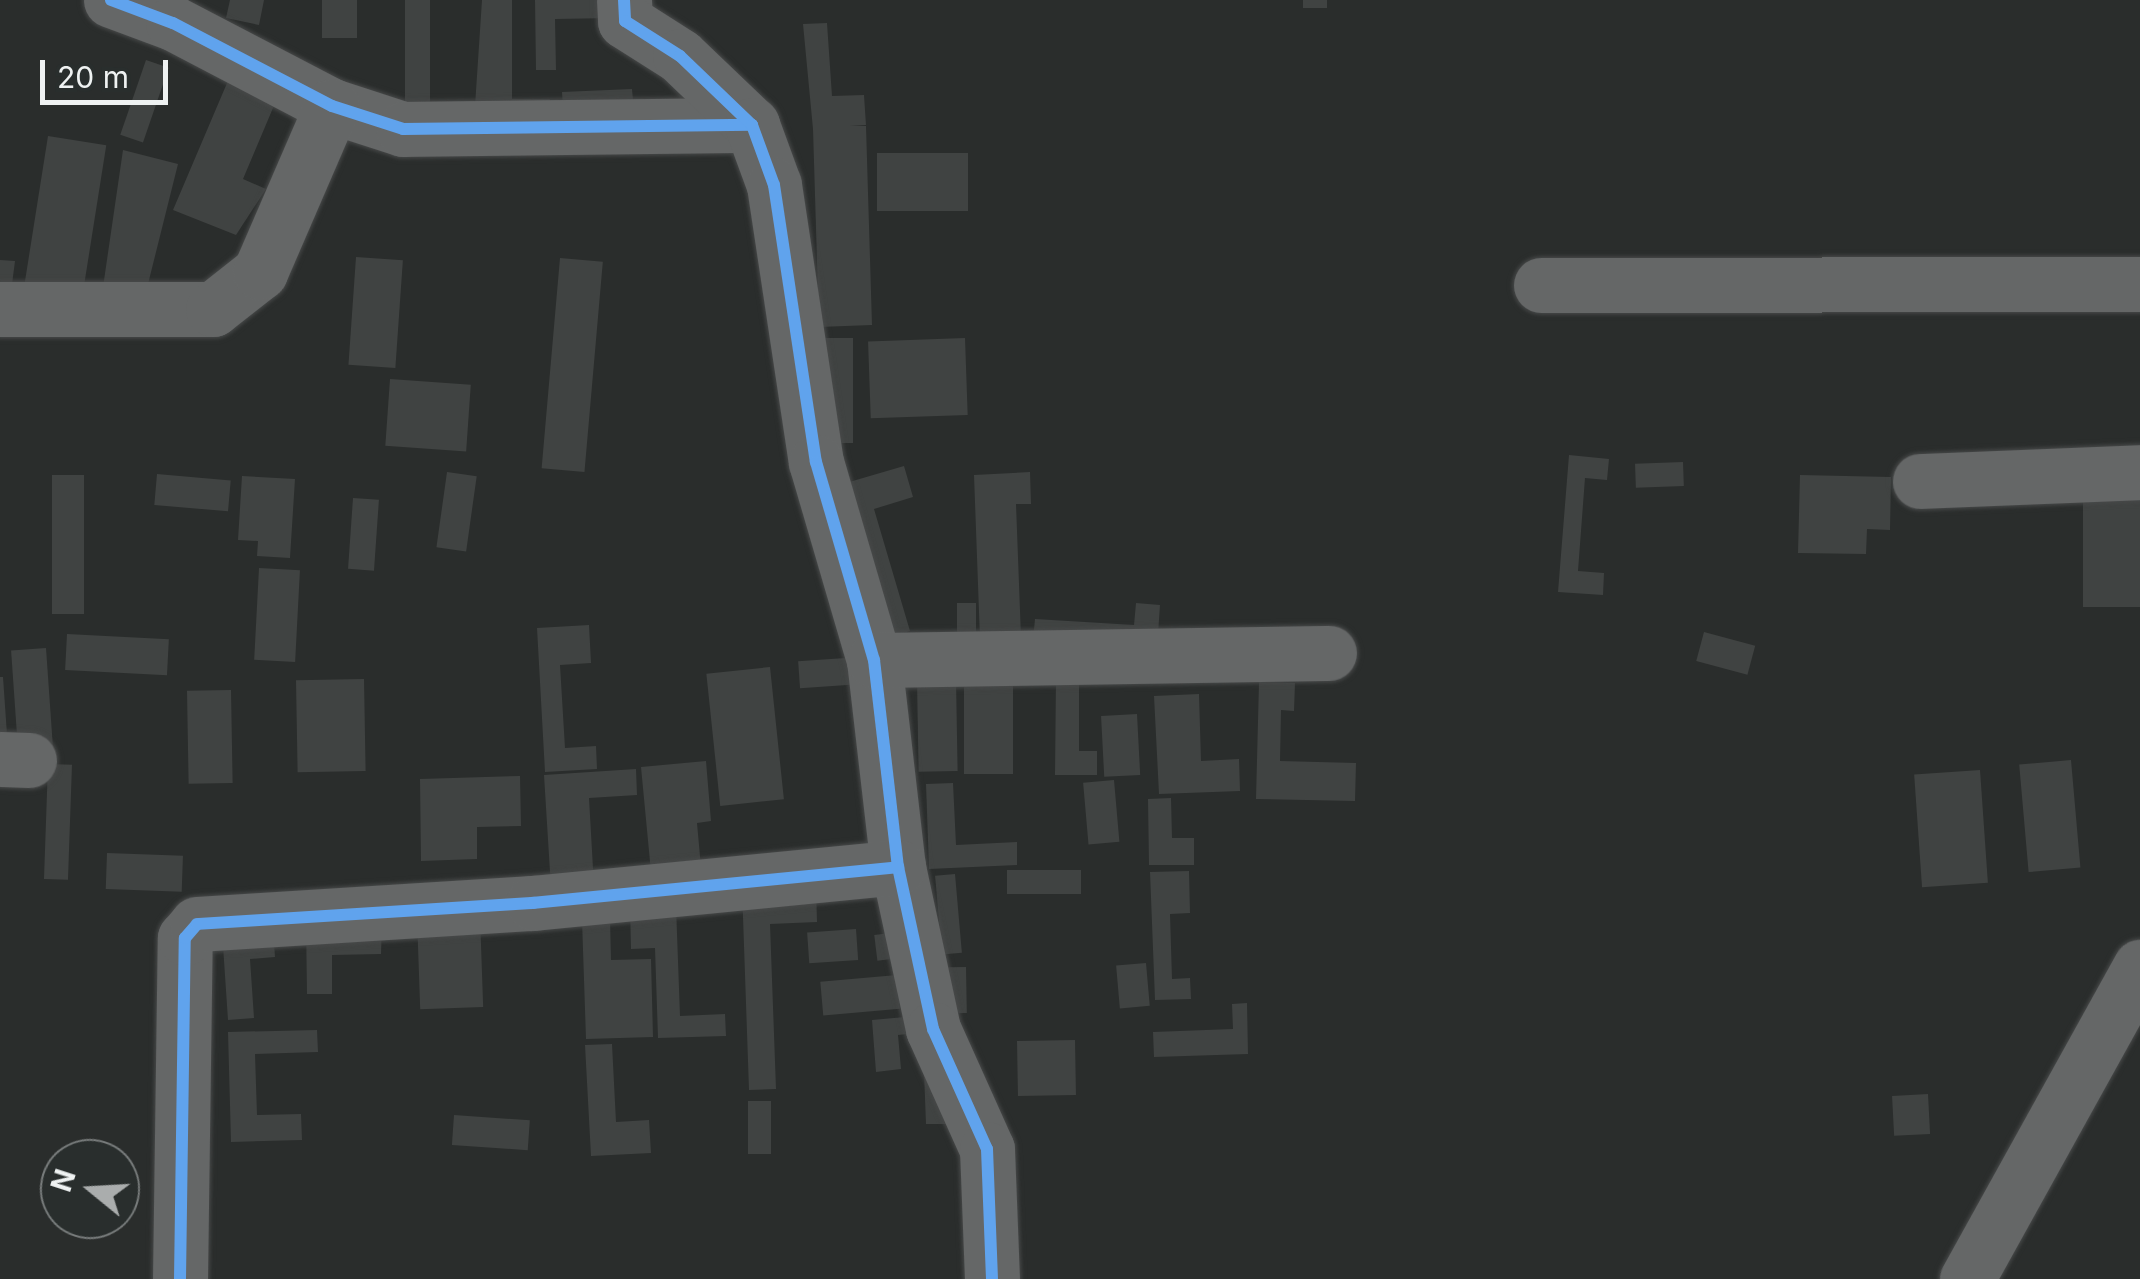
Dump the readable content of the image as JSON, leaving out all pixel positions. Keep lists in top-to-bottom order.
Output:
{
  "scale_bar": "20 m",
  "north": "left"
}
